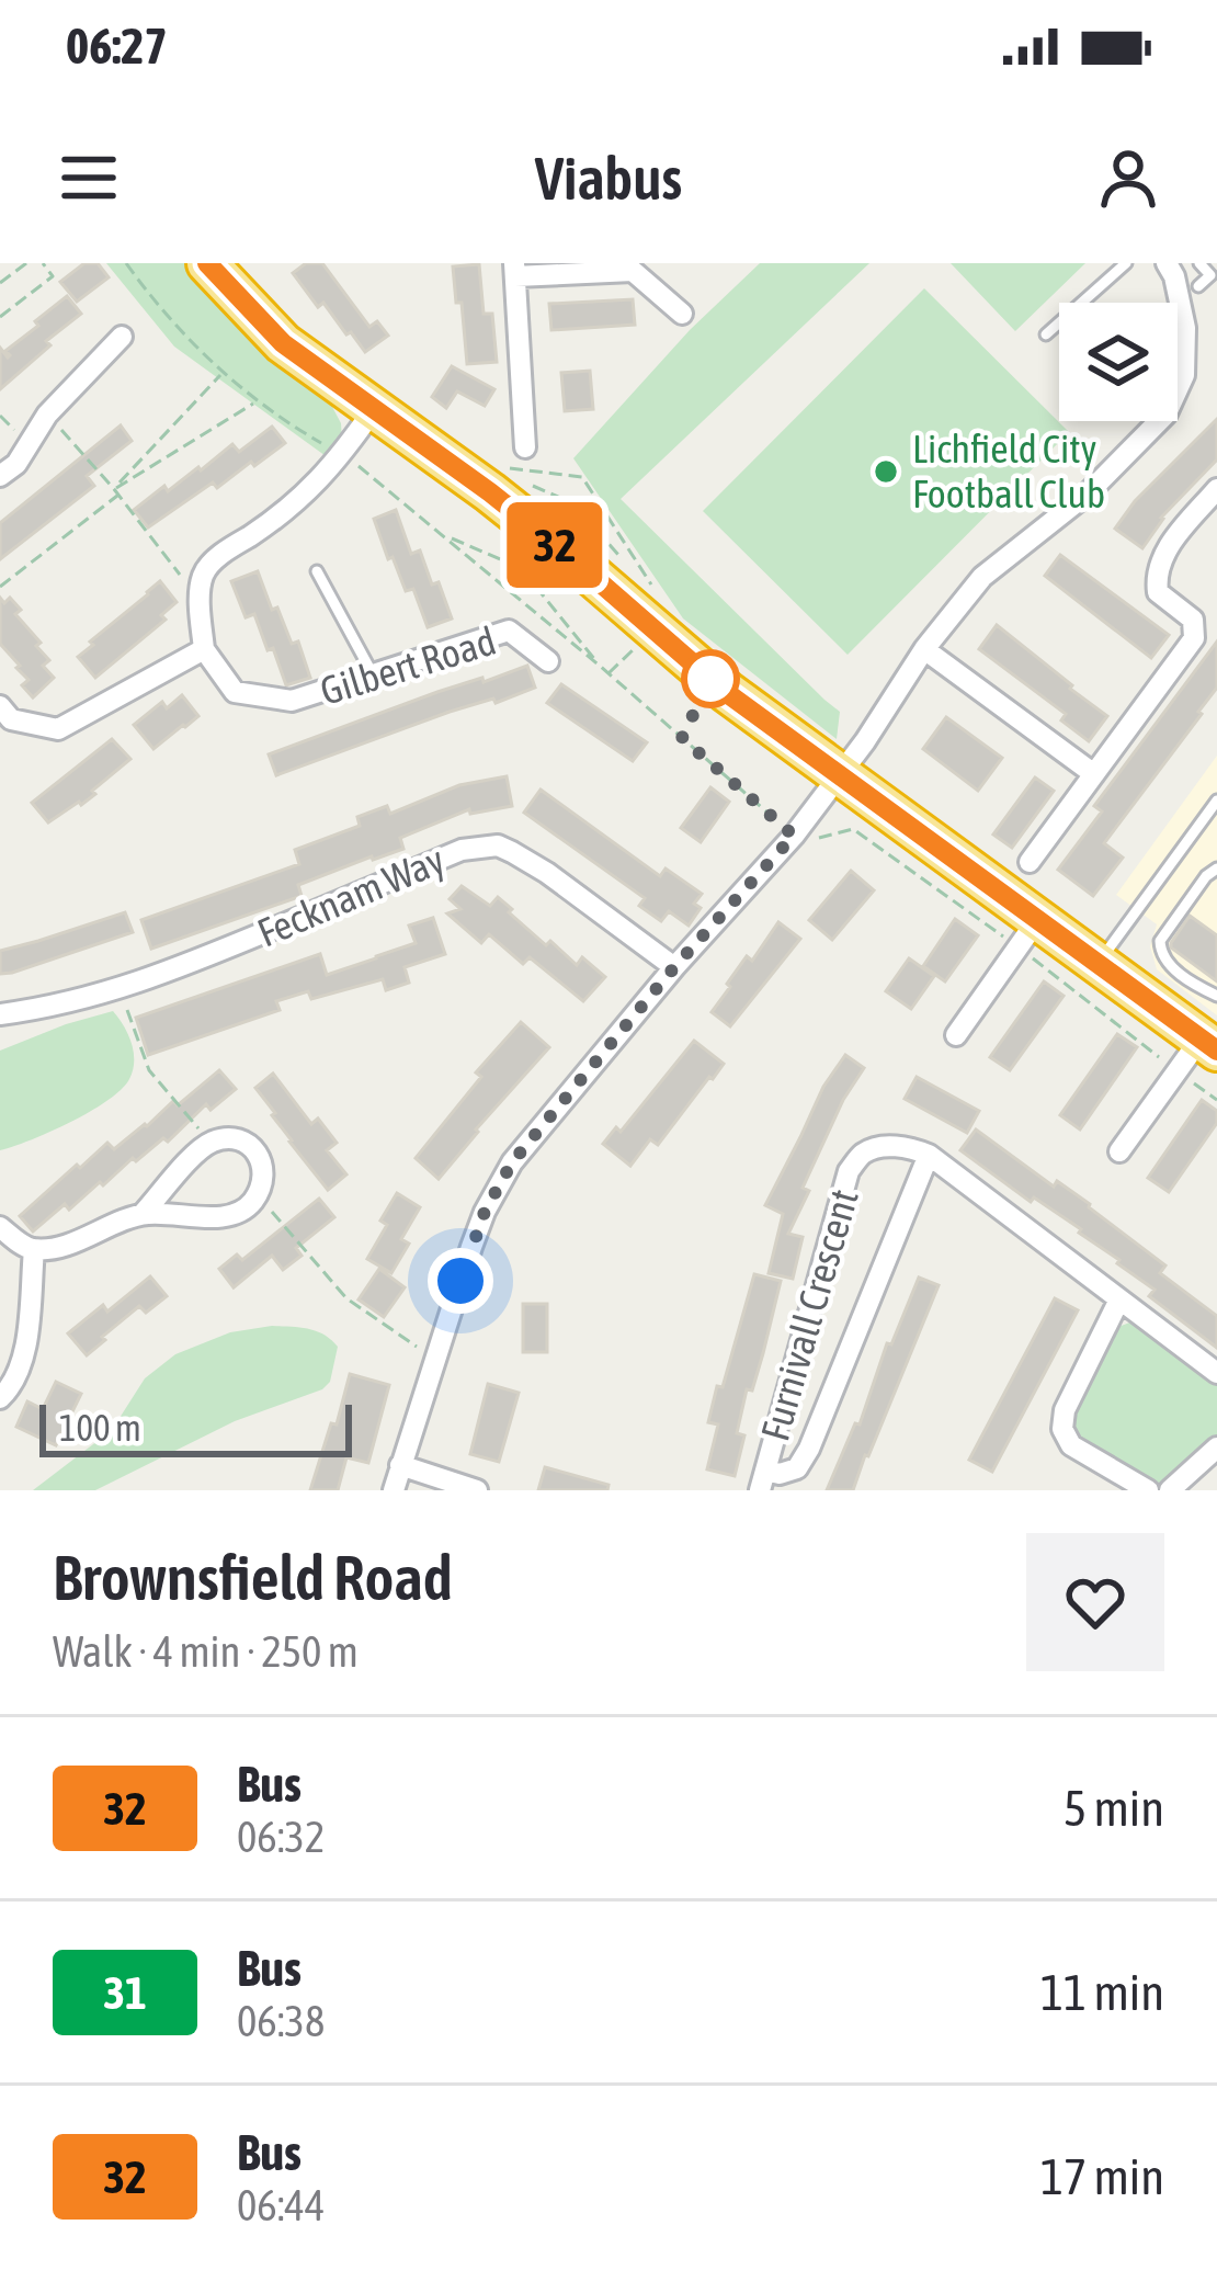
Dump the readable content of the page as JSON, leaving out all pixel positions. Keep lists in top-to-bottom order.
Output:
{
  "streets": {
    "street": ["Gilbert Road", "Fecknam Way", "Furnivall Crescent"]
  },
  "places": ["Lichfield City Football Club"],
  "lines": ["bus line 32"],
  "scale_bar": "100 m",
  "page": {
    "status": "06:27",
    "header": "Viabus",
    "on_map": "32",
    "scale": "100 m",
    "heading": ["Brownsfield Road", "Walk · 4 min · 250 m"],
    "list": [
      {
        "mark": "32",
        "name": "Bus",
        "note": "06:32",
        "value": "5 min"
      },
      {
        "mark": "31",
        "name": "Bus",
        "note": "06:38",
        "value": "11 min"
      },
      {
        "mark": "32",
        "name": "Bus",
        "note": "06:44",
        "value": "17 min"
      }
    ]
  }
}
